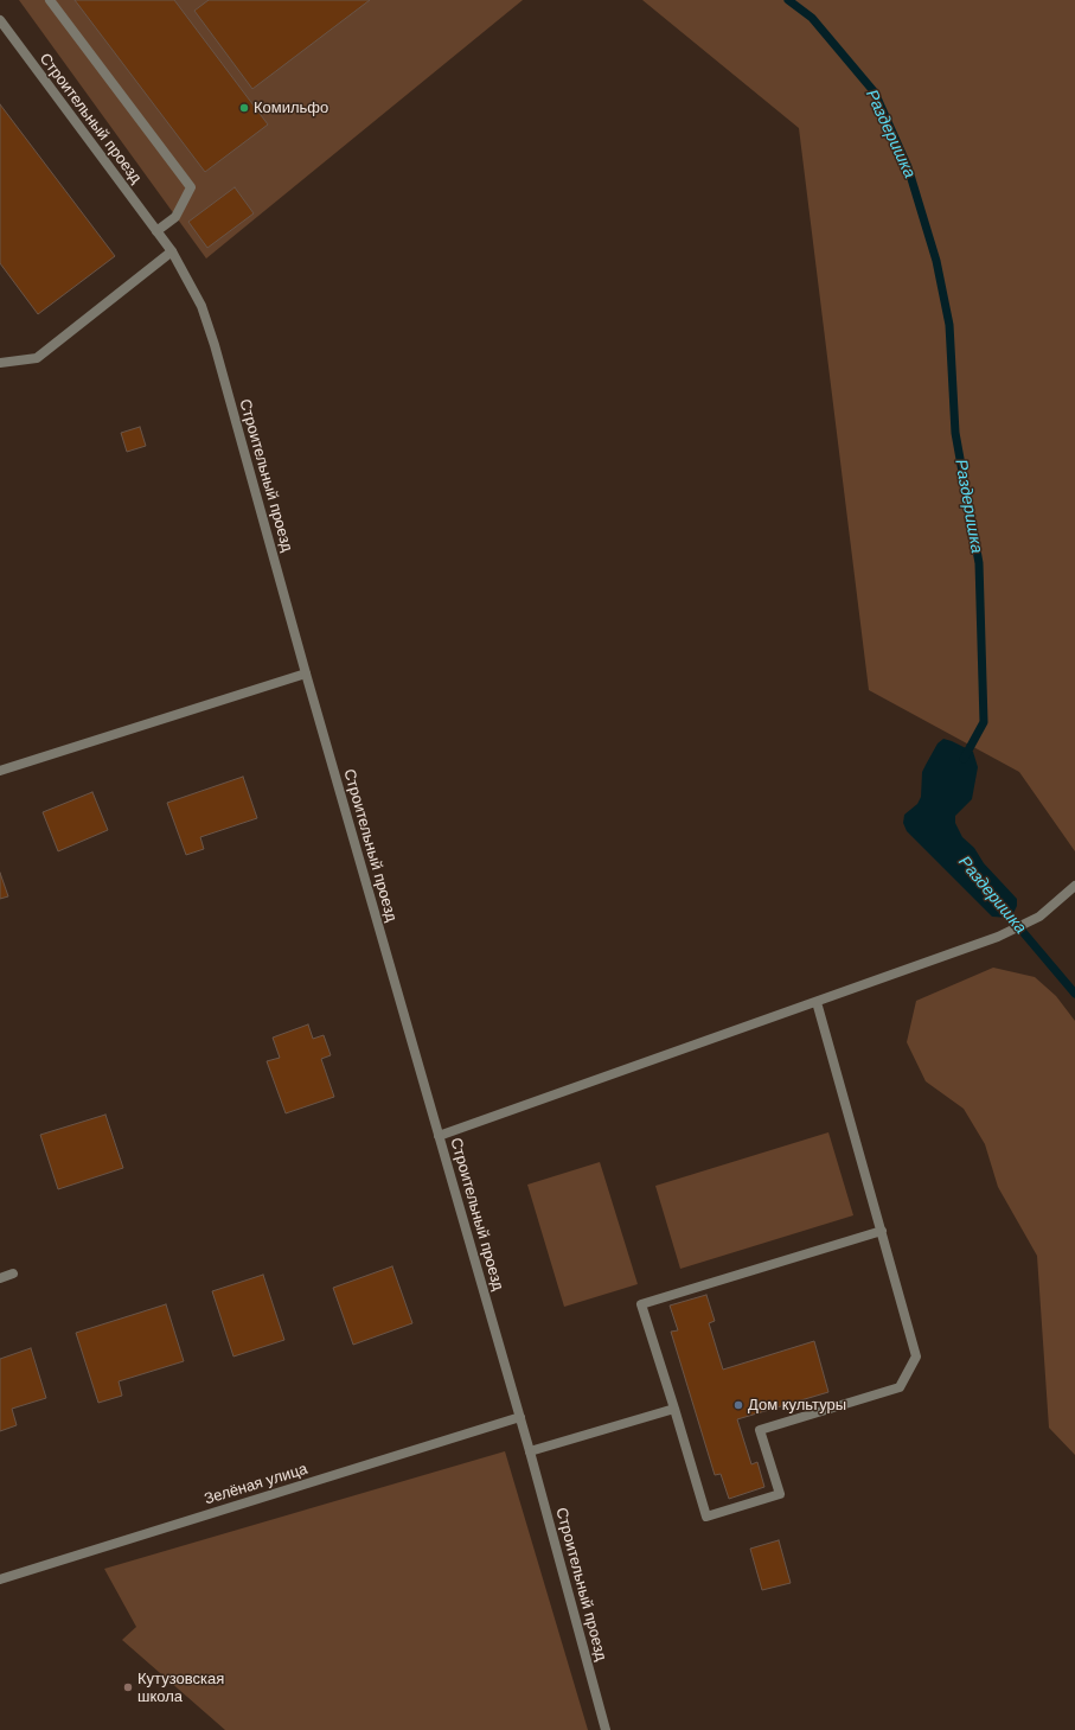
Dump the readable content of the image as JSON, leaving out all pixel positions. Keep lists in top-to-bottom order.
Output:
{
  "streets": {
    "street": ["Строительный проезд", "Зелёная улица"]
  },
  "crossings": [
    ["Строительный проезд", "Зелёная улица"]
  ],
  "water": ["Раздеришка"],
  "places": ["Комильфо", "Дом культуры", "Кутузовская школа"]
}
